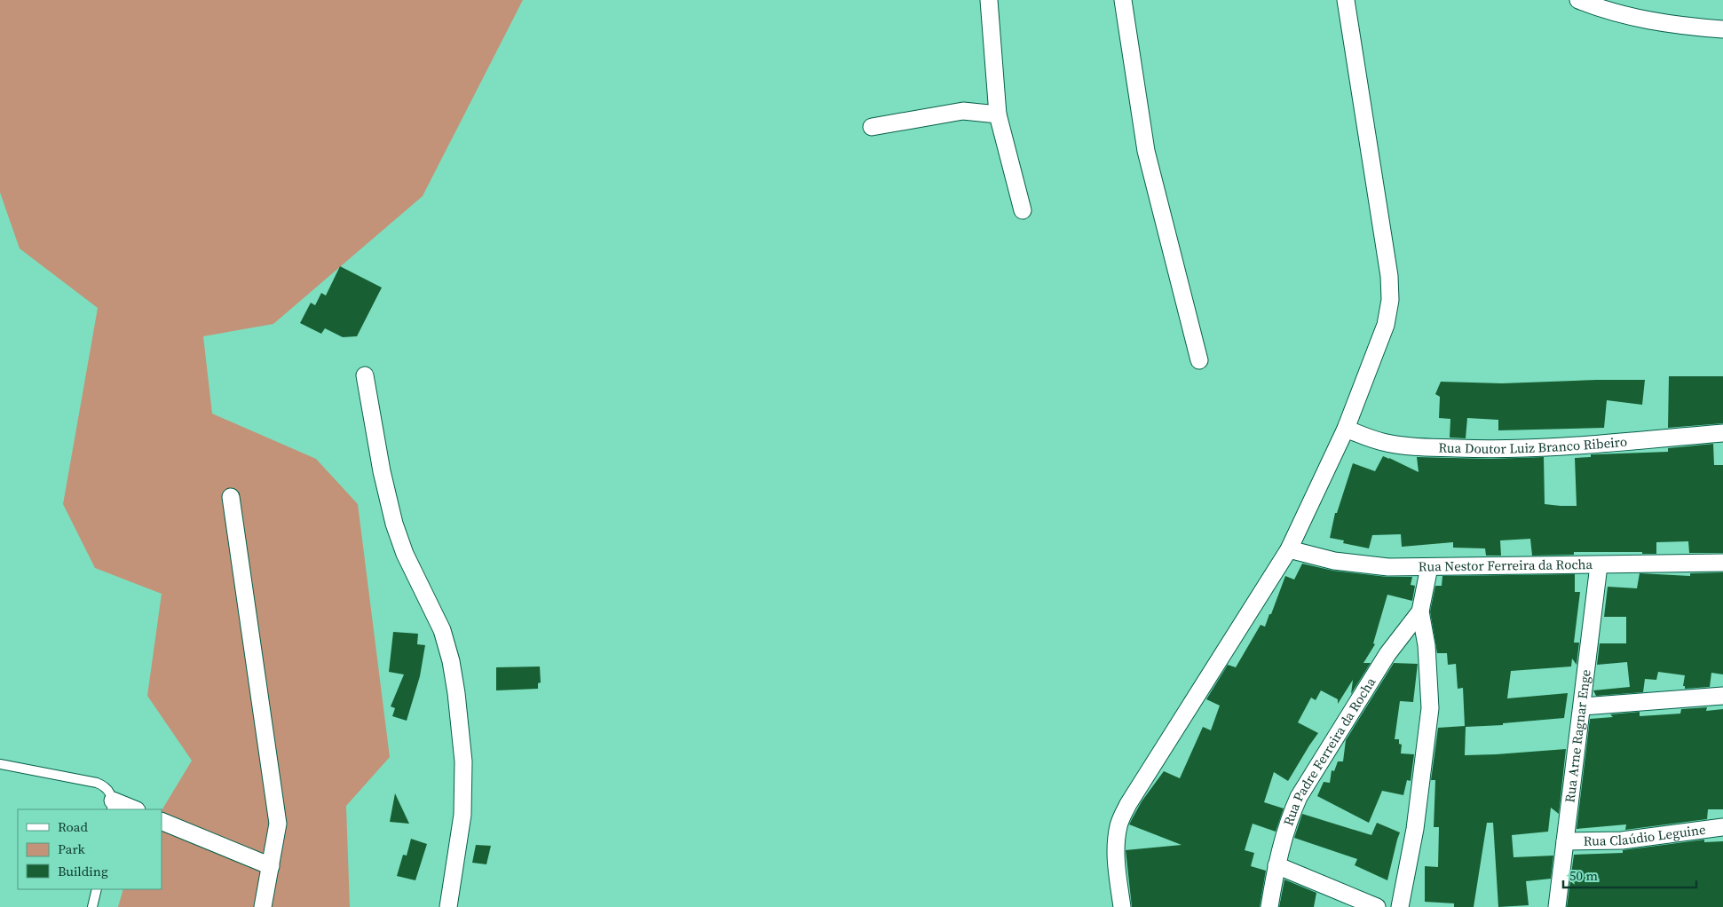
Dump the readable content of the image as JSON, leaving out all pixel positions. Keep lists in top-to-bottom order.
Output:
{
  "streets": {
    "street": [
      "Rua Doutor Luiz Branco Ribeiro",
      "Rua Nestor Ferreira da Rocha",
      "Rua Arne Ragnar Enge",
      "Rua Padre Ferreira da Rocha",
      "Rua Claúdio Leguine"
    ]
  },
  "crossings": [
    ["Rua Nestor Ferreira da Rocha", "Rua Arne Ragnar Enge"],
    ["Rua Nestor Ferreira da Rocha", "Rua Padre Ferreira da Rocha"],
    ["Rua Arne Ragnar Enge", "Rua Claúdio Leguine"]
  ],
  "legend": ["Road", "Park", "Building"],
  "scale_bar": "50 m"
}
